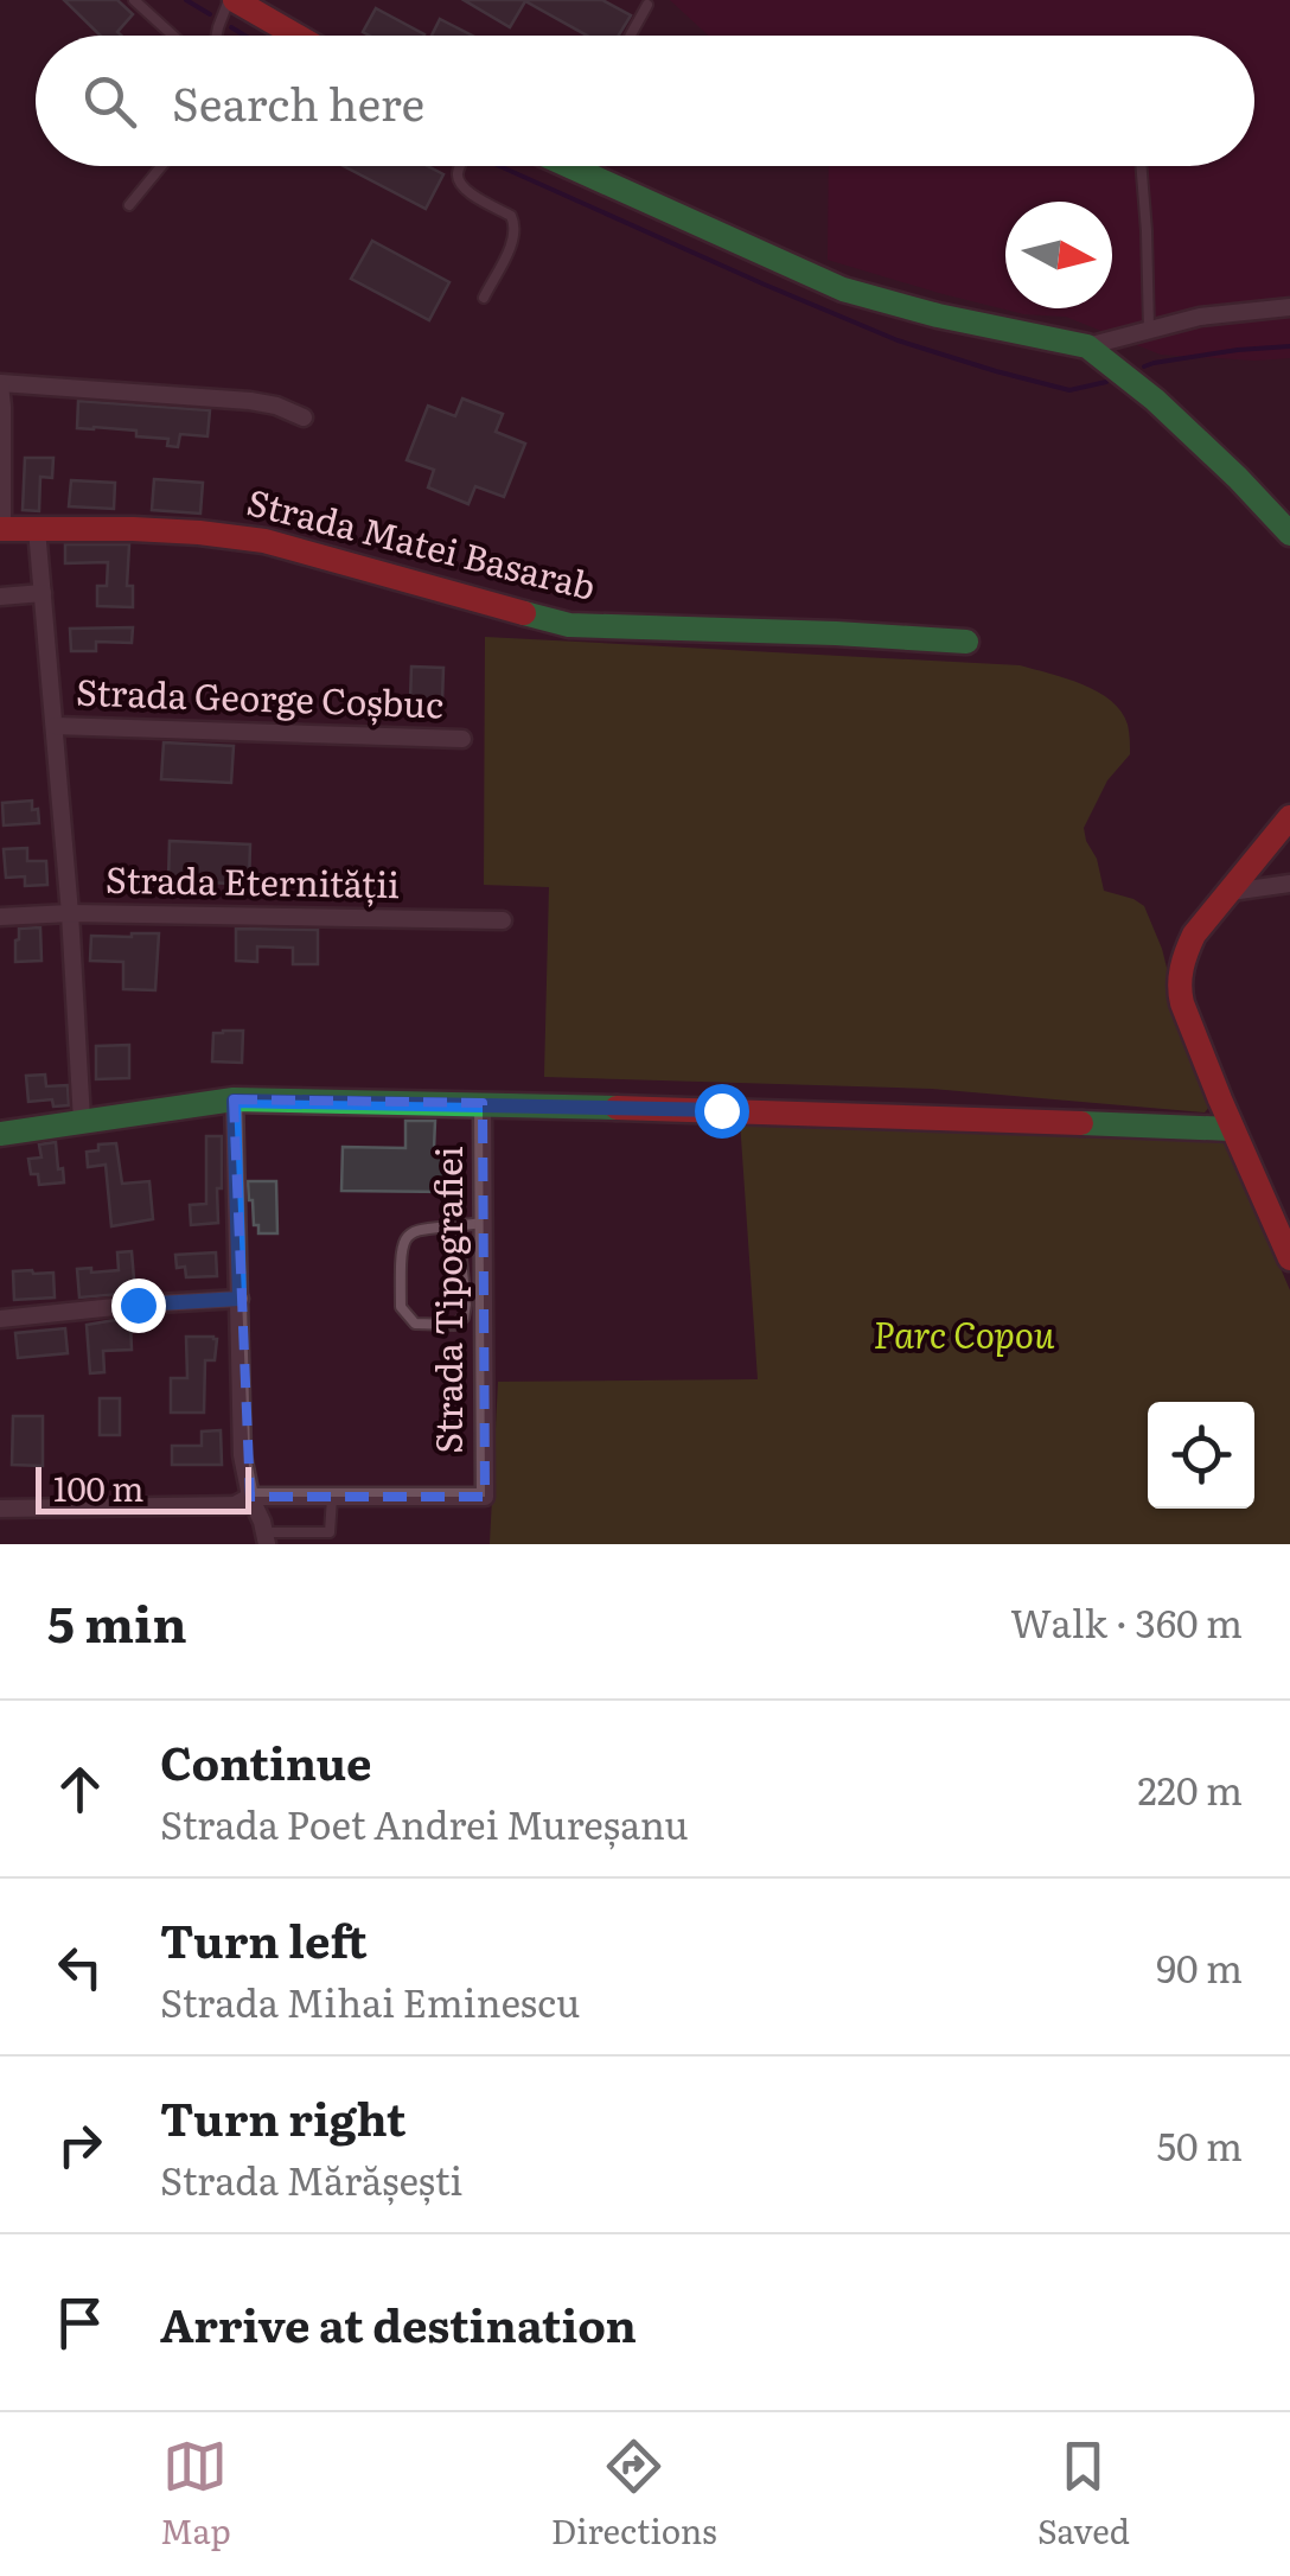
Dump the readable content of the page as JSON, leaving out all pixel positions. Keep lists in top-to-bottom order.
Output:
{
  "streets": {
    "street": [
      "Strada Matei Basarab",
      "Strada George Coșbuc",
      "Strada Eternității",
      "Strada Tipografiei"
    ]
  },
  "parks": ["Parc Copou"],
  "scale_bar": "100 m",
  "north": "right",
  "page": {
    "search": "Search here",
    "scale": "100 m",
    "heading": ["5 min", "Walk · 360 m"],
    "list": [
      ["Continue", "Strada Poet Andrei Mureșanu", "220 m"],
      ["Turn left", "Strada Mihai Eminescu", "90 m"],
      ["Turn right", "Strada Mărășești", "50 m"],
      "Arrive at destination"
    ],
    "nav": ["Map", "Directions", "Saved"]
  }
}
